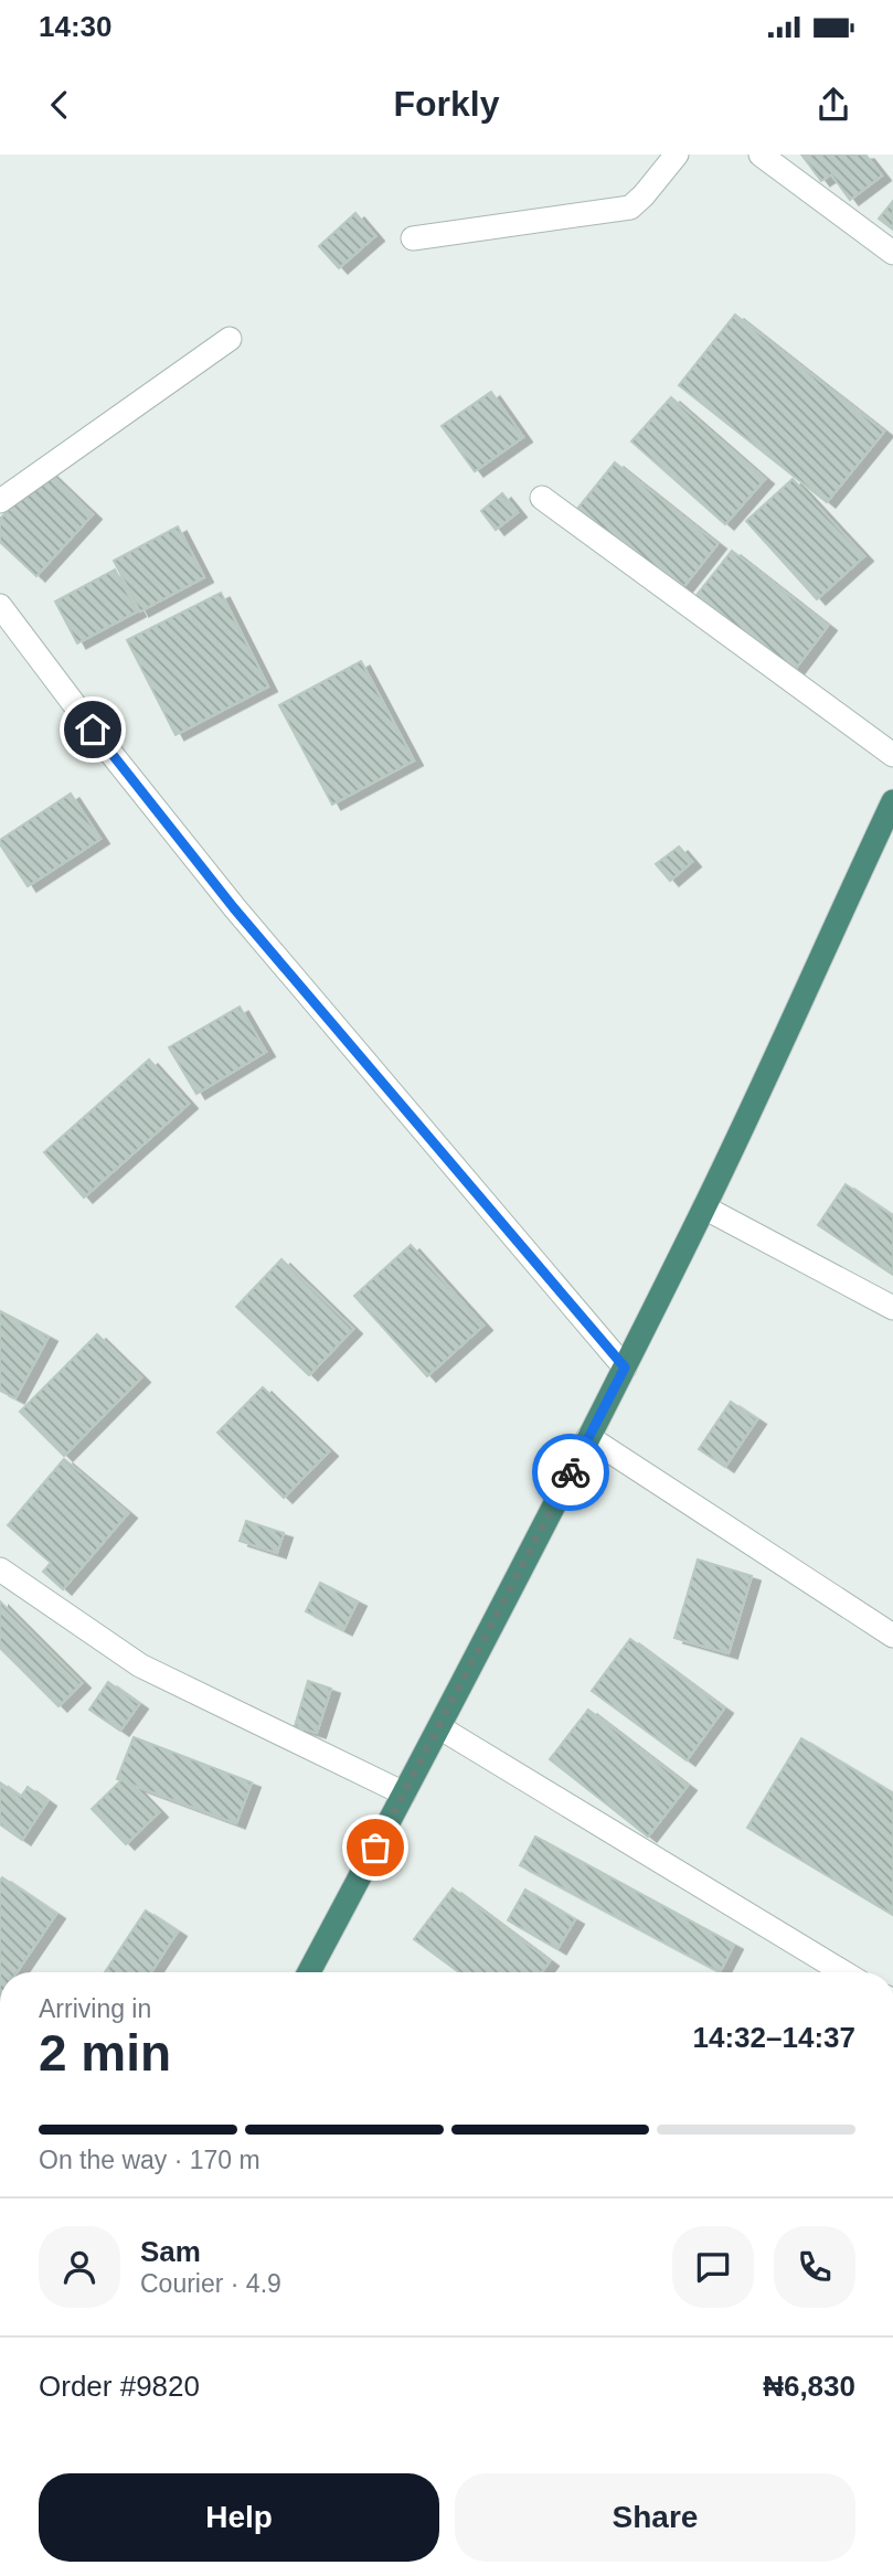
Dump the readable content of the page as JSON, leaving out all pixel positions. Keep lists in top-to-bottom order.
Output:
{
  "page": {
    "status": "14:30",
    "header": "Forkly",
    "heading": ["2 min", "Arriving in", "14:32–14:37"],
    "panel": [
      "Sam",
      "Courier · 4.9",
      "Order #9820",
      "₦6,830"
    ],
    "bar": "On the way · 170 m",
    "buttons": ["Help", "Share"]
  }
}
